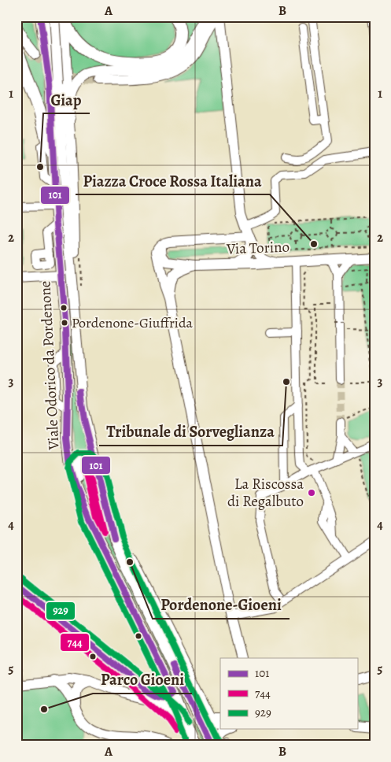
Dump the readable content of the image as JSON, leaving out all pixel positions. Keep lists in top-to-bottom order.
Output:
{
  "streets": {
    "main road": ["Via Torino", "Viale Odorico da Pordenone"]
  },
  "places": [
    "Giap",
    "Piazza Croce Rossa Italiana",
    "Pordenone-Giuffrida",
    "Tribunale di Sorveglianza",
    "La Riscossa di Regalbuto",
    "Pordenone-Gioeni",
    "Parco Gioeni"
  ],
  "lines": ["transit line 101", "transit line 929", "transit line 744"],
  "legend": ["101", "744", "929"],
  "grid": {
    "columns": ["A", "B"],
    "rows": [
      "1",
      "2",
      "3",
      "4",
      "5"
    ]
  }
}
